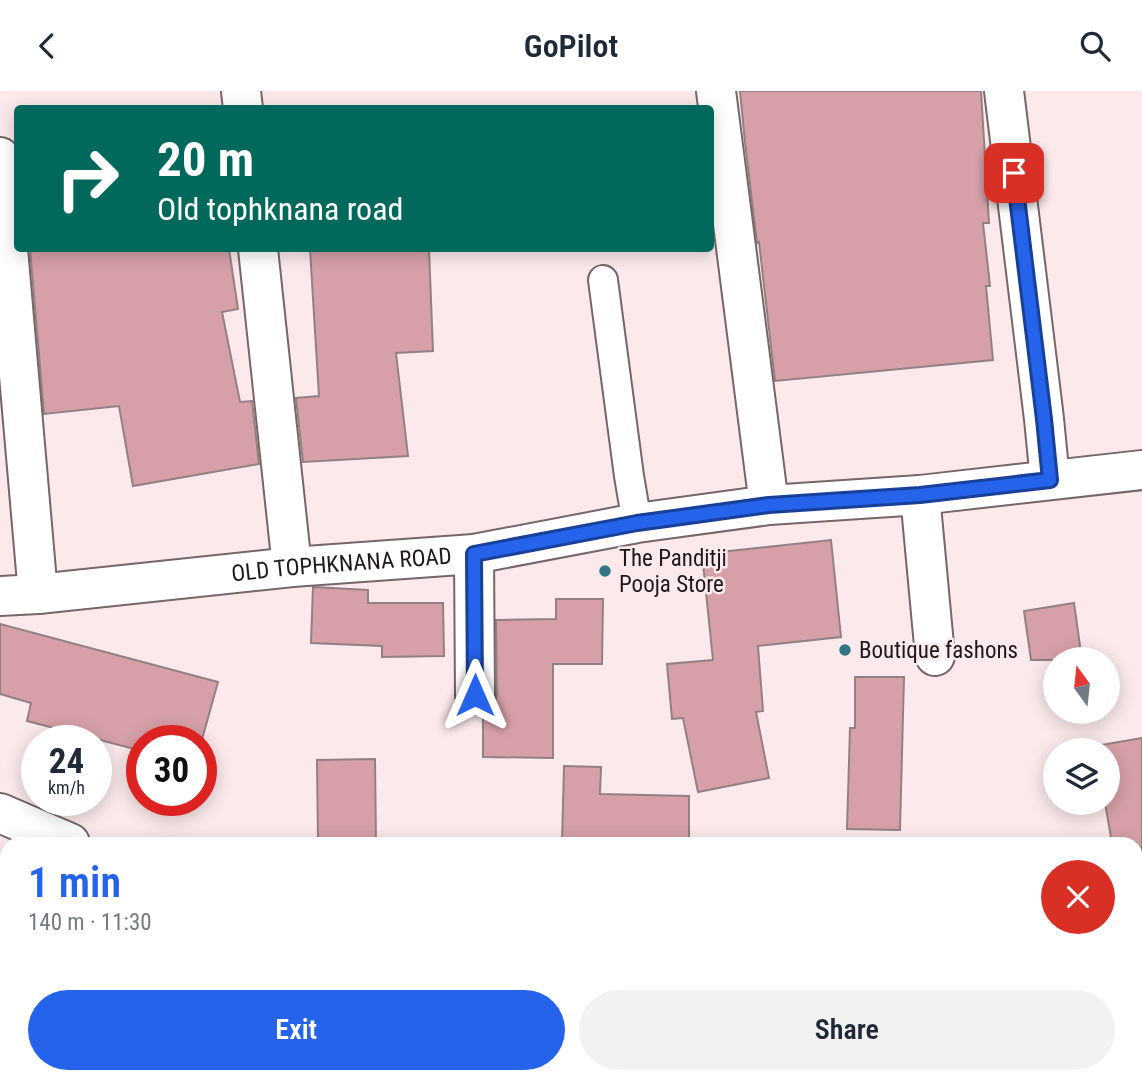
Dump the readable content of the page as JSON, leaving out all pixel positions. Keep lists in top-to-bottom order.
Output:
{
  "streets": {
    "street": ["OLD TOPHKNANA ROAD"]
  },
  "places": ["The Panditji Pooja Store", "Boutique fashons"],
  "north": "top",
  "page": {
    "header": "GoPilot",
    "turn": ["20 m", "Old tophknana road"],
    "speed": "24 km/h",
    "limit": "30",
    "heading": ["1 min", "140 m · 11:30"],
    "buttons": ["Exit", "Share"]
  }
}
